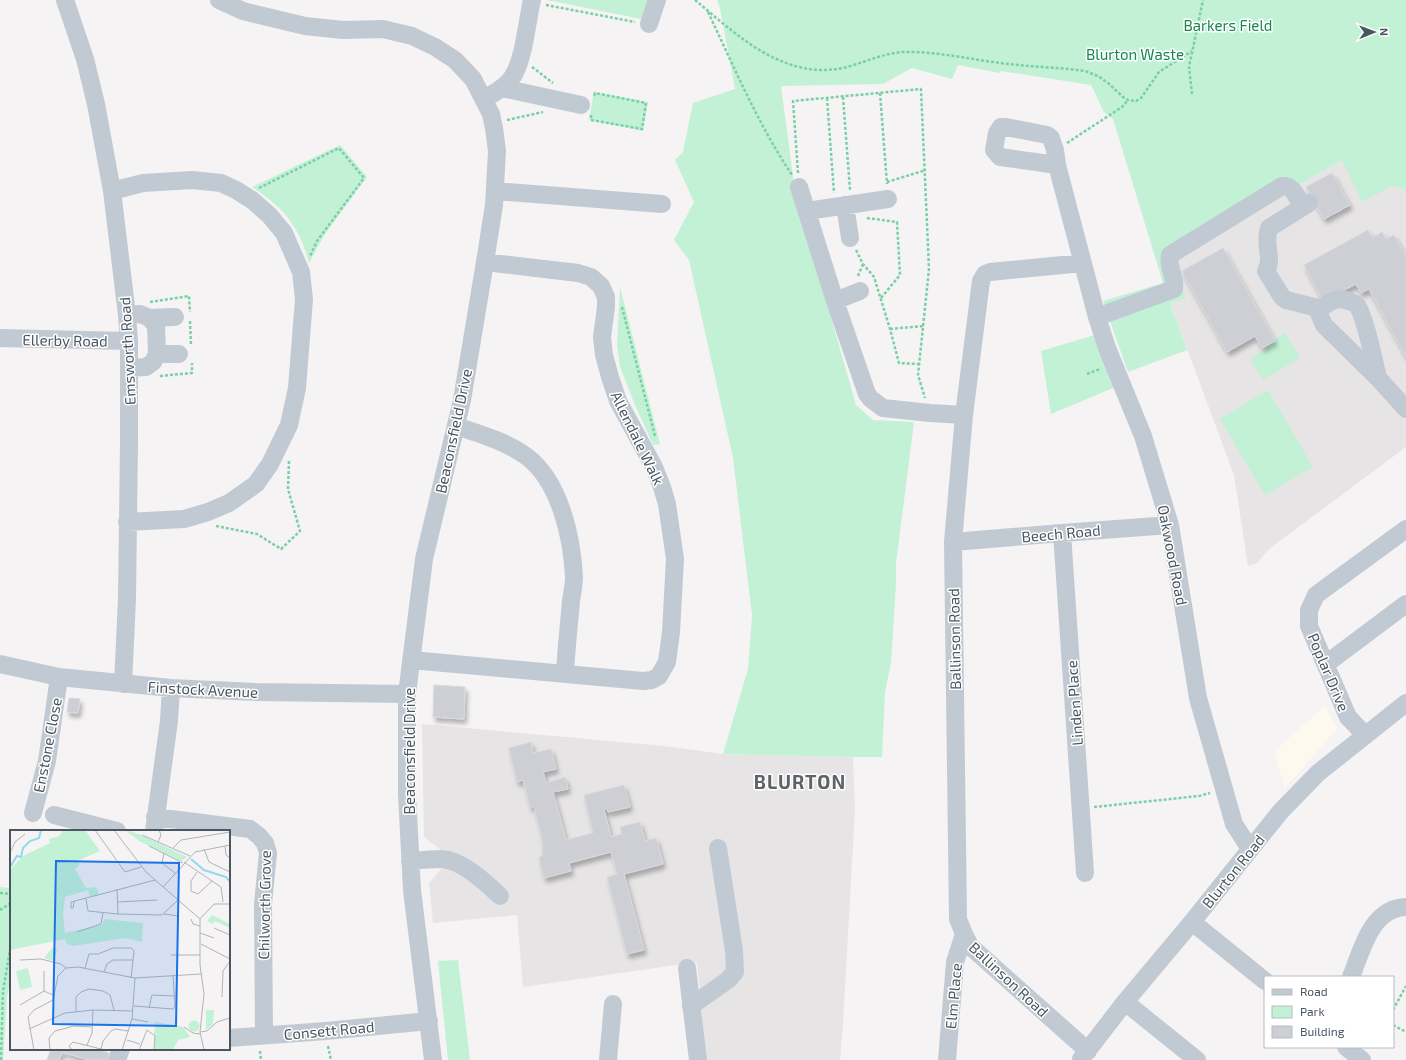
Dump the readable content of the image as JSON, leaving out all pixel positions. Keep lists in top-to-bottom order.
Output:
{
  "streets": {
    "street": [
      "Ellerby Road",
      "Emsworth Road",
      "Beaconsfield Drive",
      "Allendale Walk",
      "Beech Road",
      "Oakwood Road",
      "Ballinson Road",
      "Poplar Drive",
      "Finstock Avenue",
      "Linden Place",
      "Enstone Close",
      "Blurton Road",
      "Chilworth Grove",
      "Elm Place",
      "Consett Road"
    ]
  },
  "crossings": [
    ["Ellerby Road", "Emsworth Road"],
    ["Emsworth Road", "Finstock Avenue"],
    ["Beaconsfield Drive", "Allendale Walk"],
    ["Beaconsfield Drive", "Finstock Avenue"],
    ["Beaconsfield Drive", "Consett Road"],
    ["Beech Road", "Oakwood Road"],
    ["Beech Road", "Ballinson Road"],
    ["Beech Road", "Linden Place"],
    ["Oakwood Road", "Ballinson Road"],
    ["Oakwood Road", "Blurton Road"],
    ["Ballinson Road", "Blurton Road"],
    ["Ballinson Road", "Elm Place"],
    ["Poplar Drive", "Blurton Road"],
    ["Finstock Avenue", "Enstone Close"],
    ["Chilworth Grove", "Consett Road"]
  ],
  "districts": ["BLURTON"],
  "parks": ["Barkers Field", "Blurton Waste"],
  "legend": ["Road", "Park", "Building"],
  "north": "right"
}
